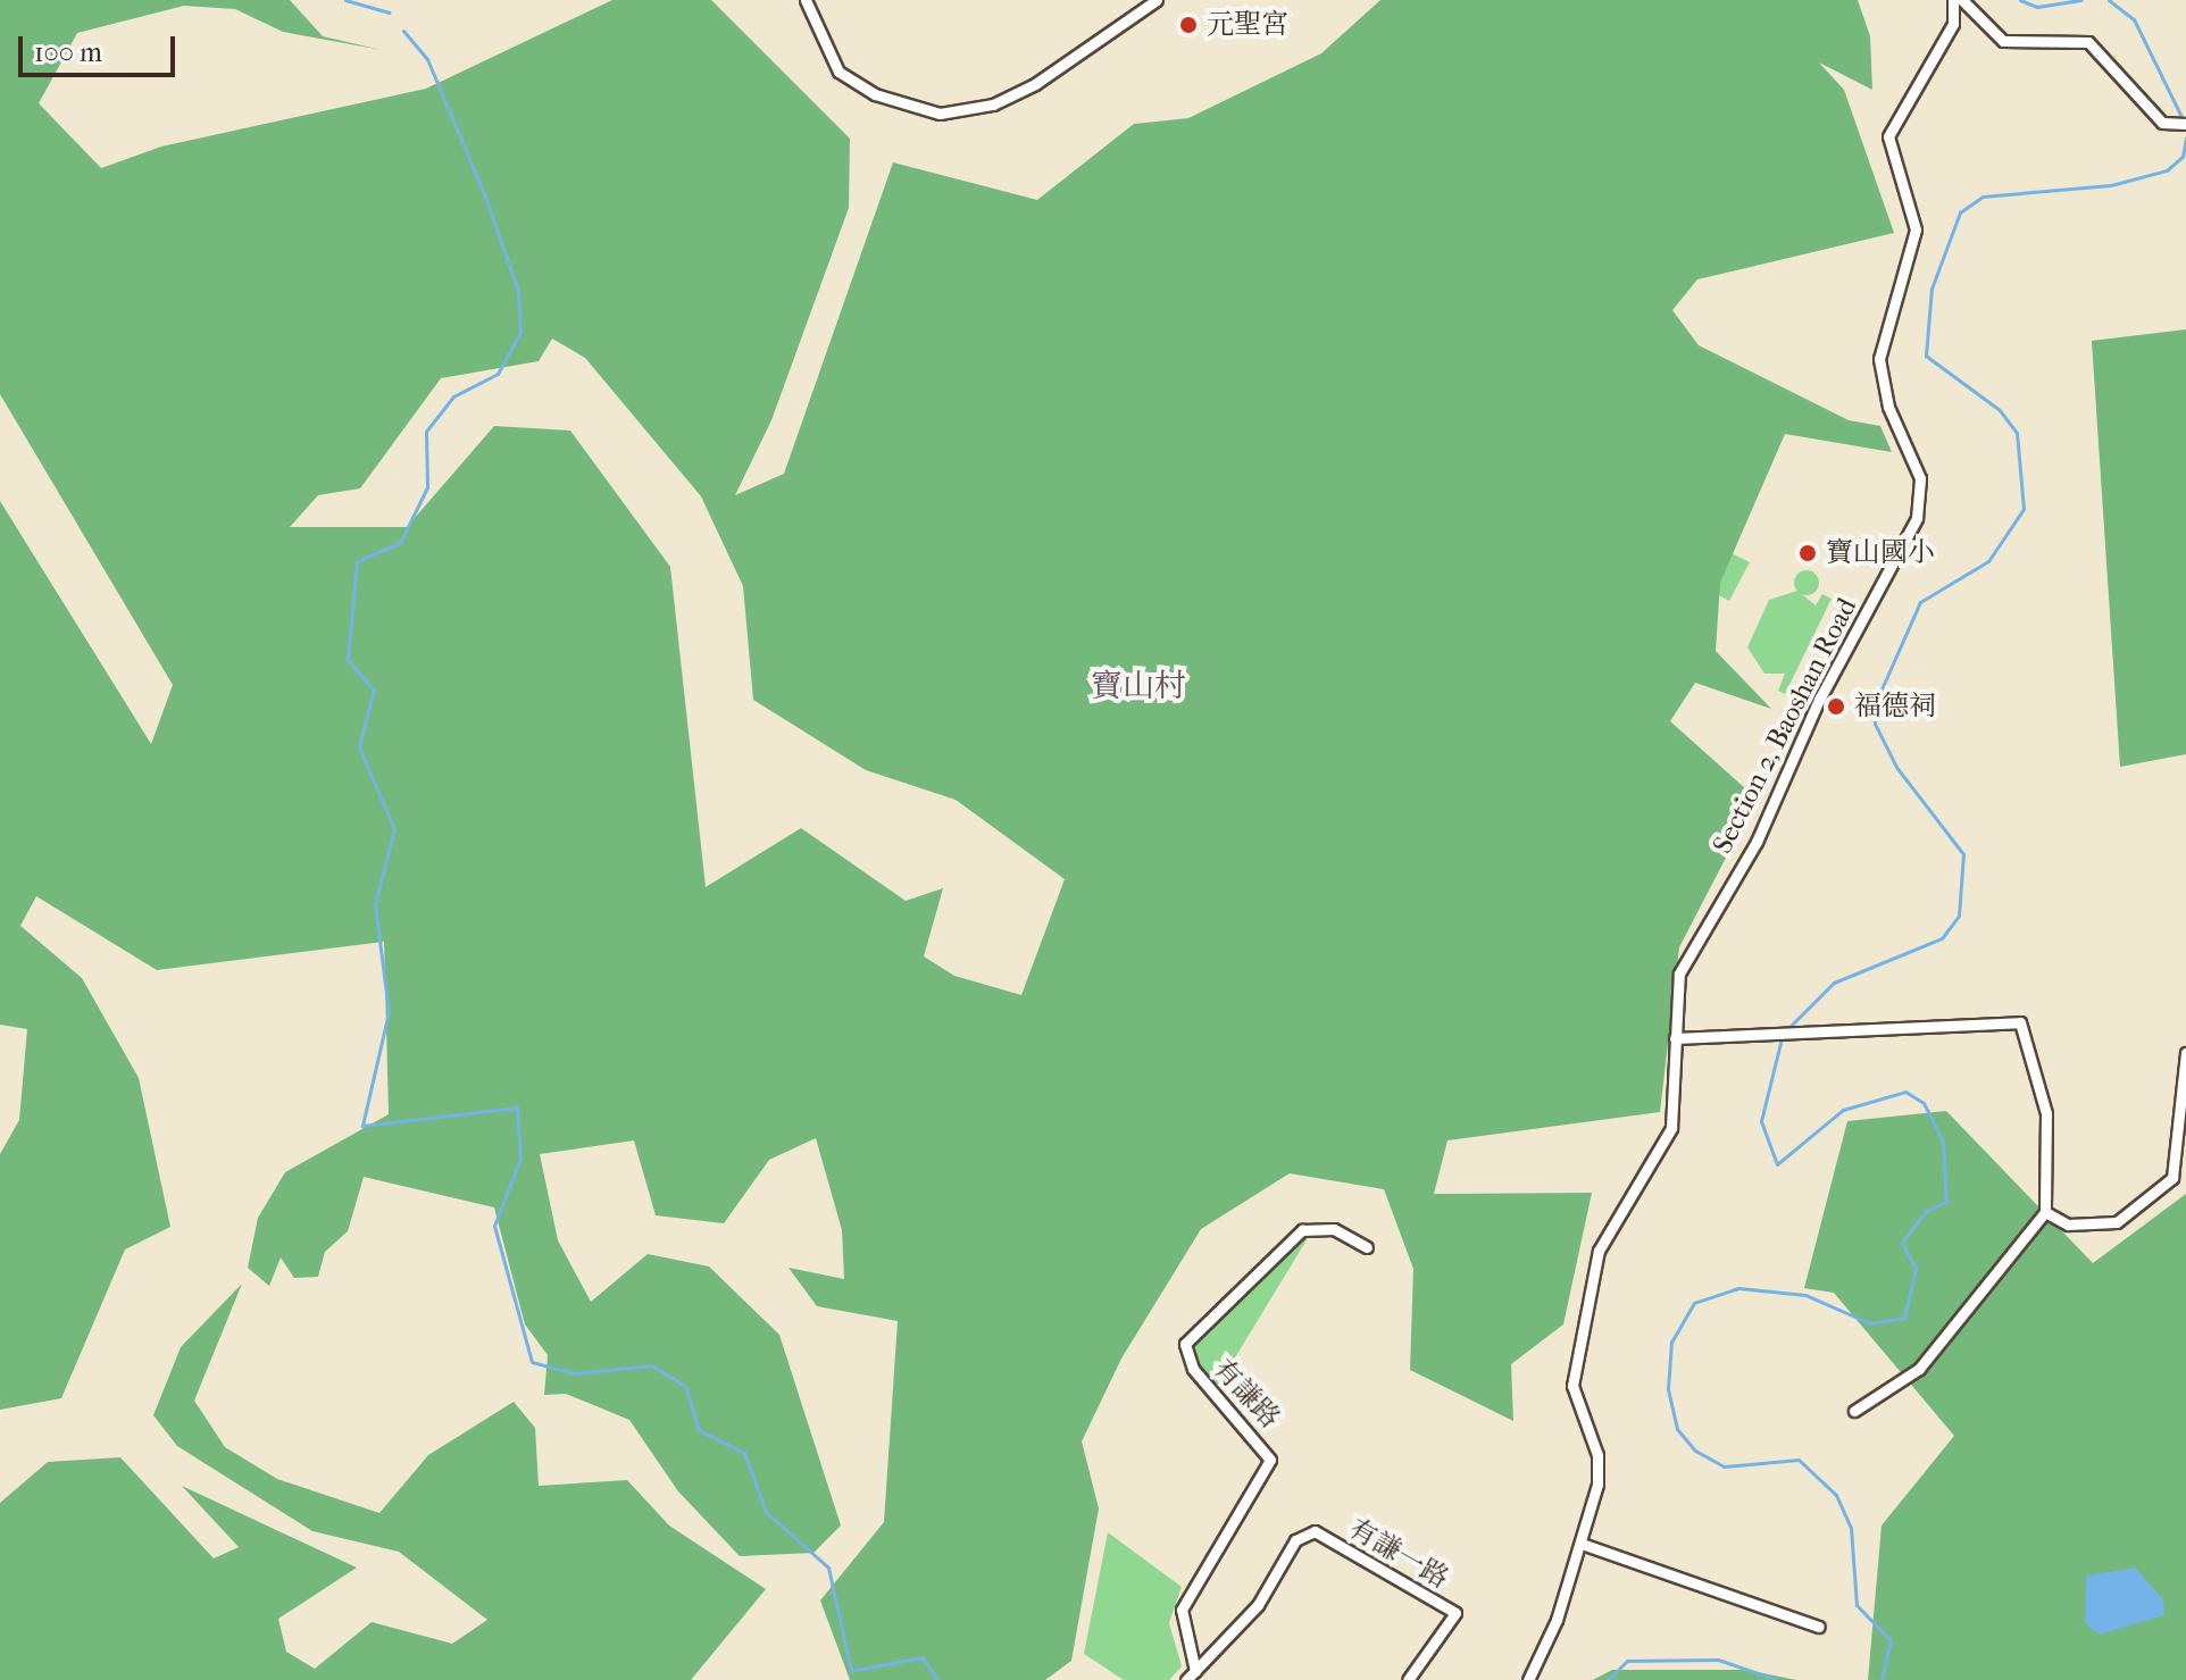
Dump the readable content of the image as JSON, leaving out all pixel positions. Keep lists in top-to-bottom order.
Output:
{
  "streets": {
    "street": ["Section 2, Baoshan Road", "有謙路", "有謙一路"]
  },
  "crossings": [
    ["有謙路", "有謙一路"]
  ],
  "districts": ["寶山村"],
  "places": ["元聖宮", "寶山國小", "福德祠"],
  "scale_bar": "100 m"
}
